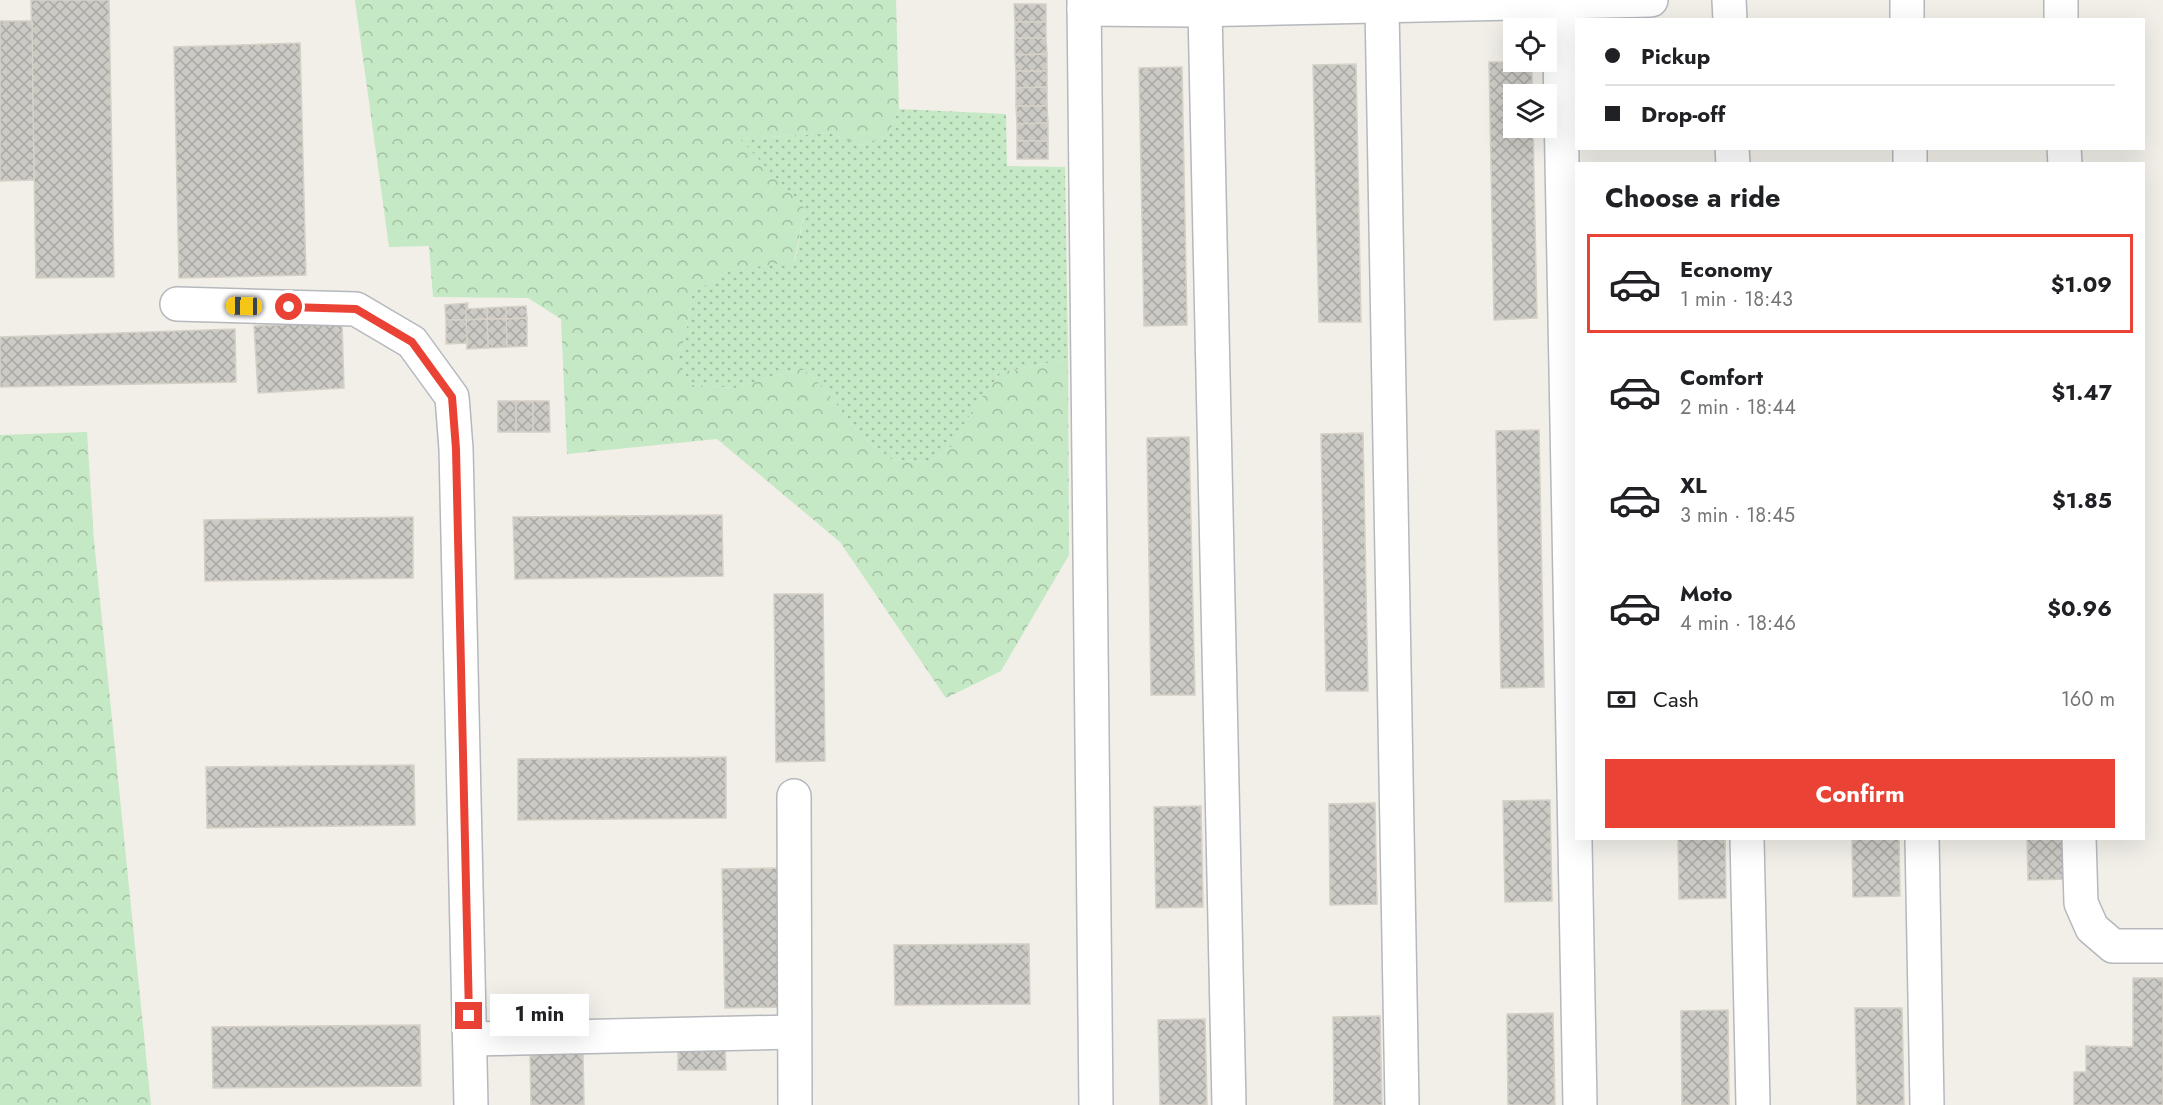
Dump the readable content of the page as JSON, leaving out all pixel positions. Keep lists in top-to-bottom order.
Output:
{
  "page": {
    "banner": ["Pickup", "Drop-off"],
    "heading": "Choose a ride",
    "list": [
      {
        "name": "Economy",
        "note": "1 min · 18:43",
        "value": "$1.09"
      },
      {
        "name": "Comfort",
        "note": "2 min · 18:44",
        "value": "$1.47"
      },
      {
        "name": "XL",
        "note": "3 min · 18:45",
        "value": "$1.85"
      },
      {
        "name": "Moto",
        "note": "4 min · 18:46",
        "value": "$0.96"
      }
    ],
    "pay": ["Cash", "160 m"],
    "buttons": "Confirm",
    "bubble": "1 min"
  }
}
